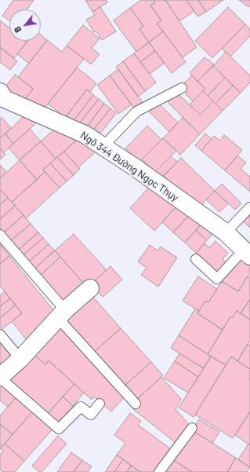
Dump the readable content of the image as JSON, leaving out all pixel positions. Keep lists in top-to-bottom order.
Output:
{
  "streets": {
    "street": ["Ngõ 344 Đường Ngọc Thụy"]
  },
  "north": "bottom left"
}
